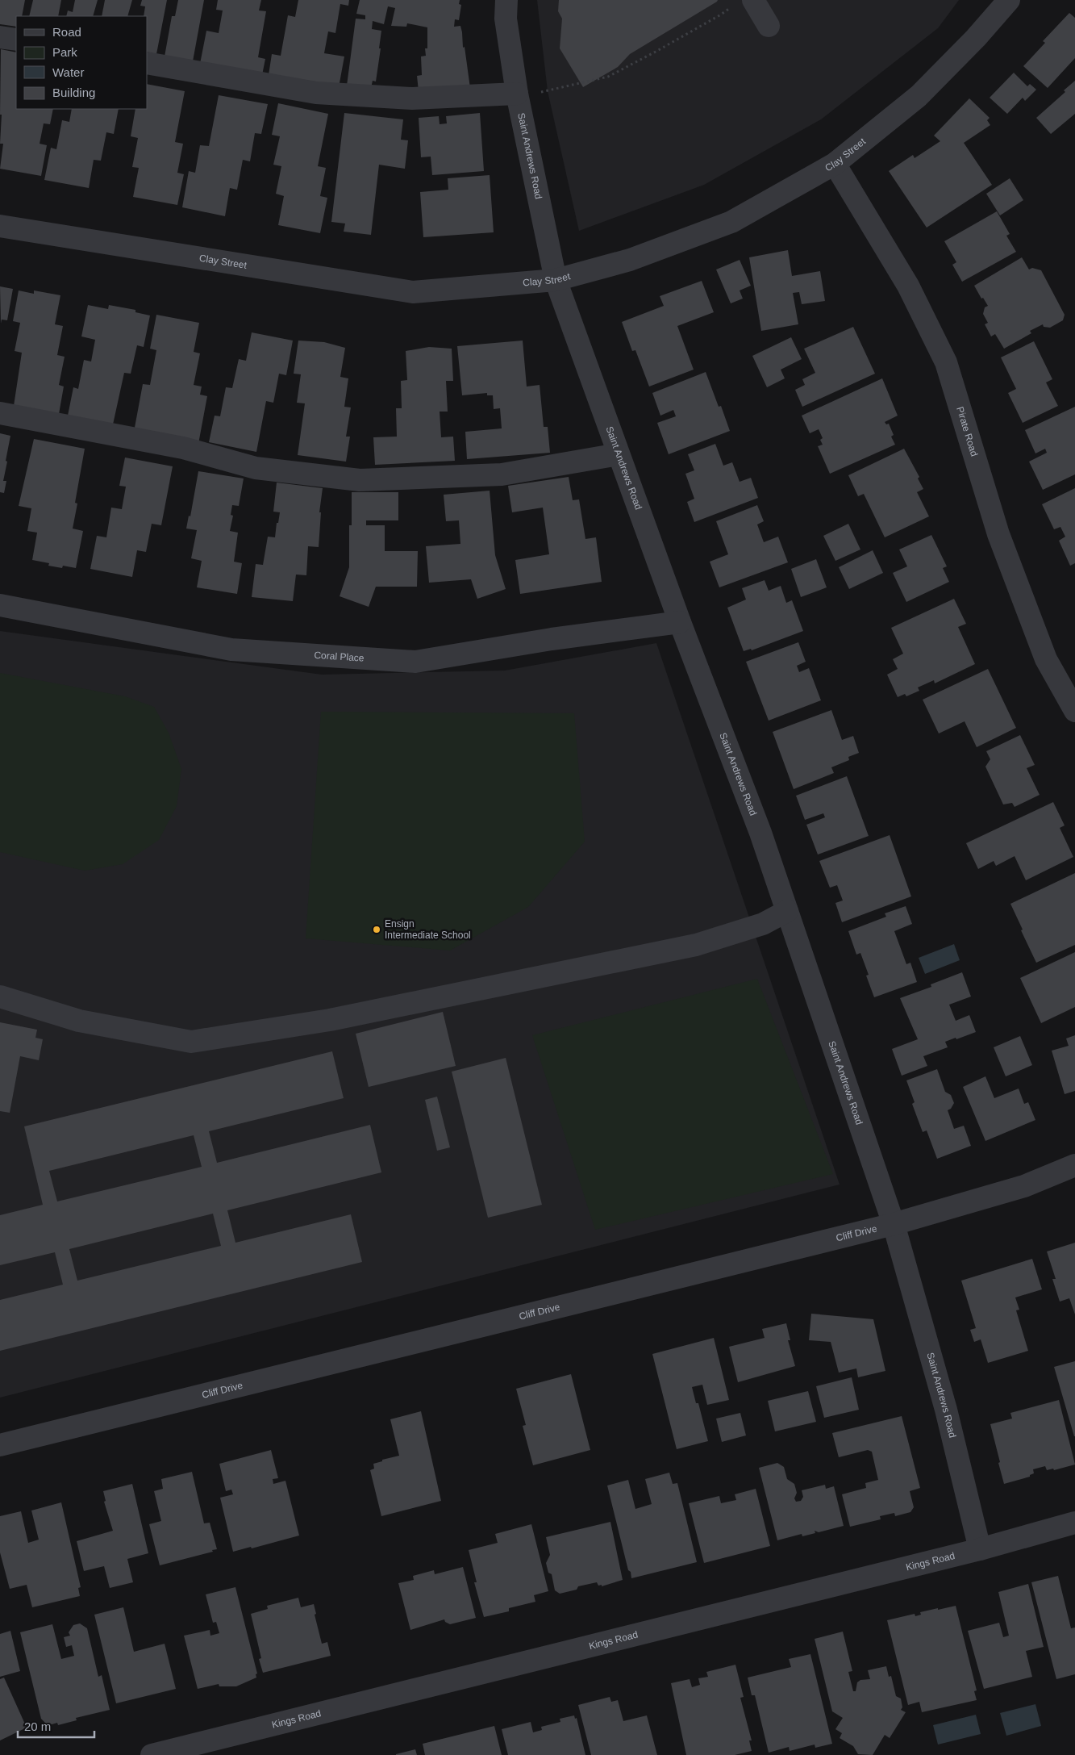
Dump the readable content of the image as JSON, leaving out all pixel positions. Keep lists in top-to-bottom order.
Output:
{
  "streets": {
    "street": [
      "Clay Street",
      "Saint Andrews Road",
      "Pirate Road",
      "Coral Place",
      "Cliff Drive",
      "Kings Road"
    ]
  },
  "crossings": [
    ["Clay Street", "Saint Andrews Road"],
    ["Clay Street", "Pirate Road"],
    ["Saint Andrews Road", "Coral Place"],
    ["Saint Andrews Road", "Cliff Drive"],
    ["Saint Andrews Road", "Kings Road"]
  ],
  "places": ["Ensign Intermediate School"],
  "legend": [
    "Road",
    "Park",
    "Water",
    "Building"
  ],
  "scale_bar": "20 m"
}
